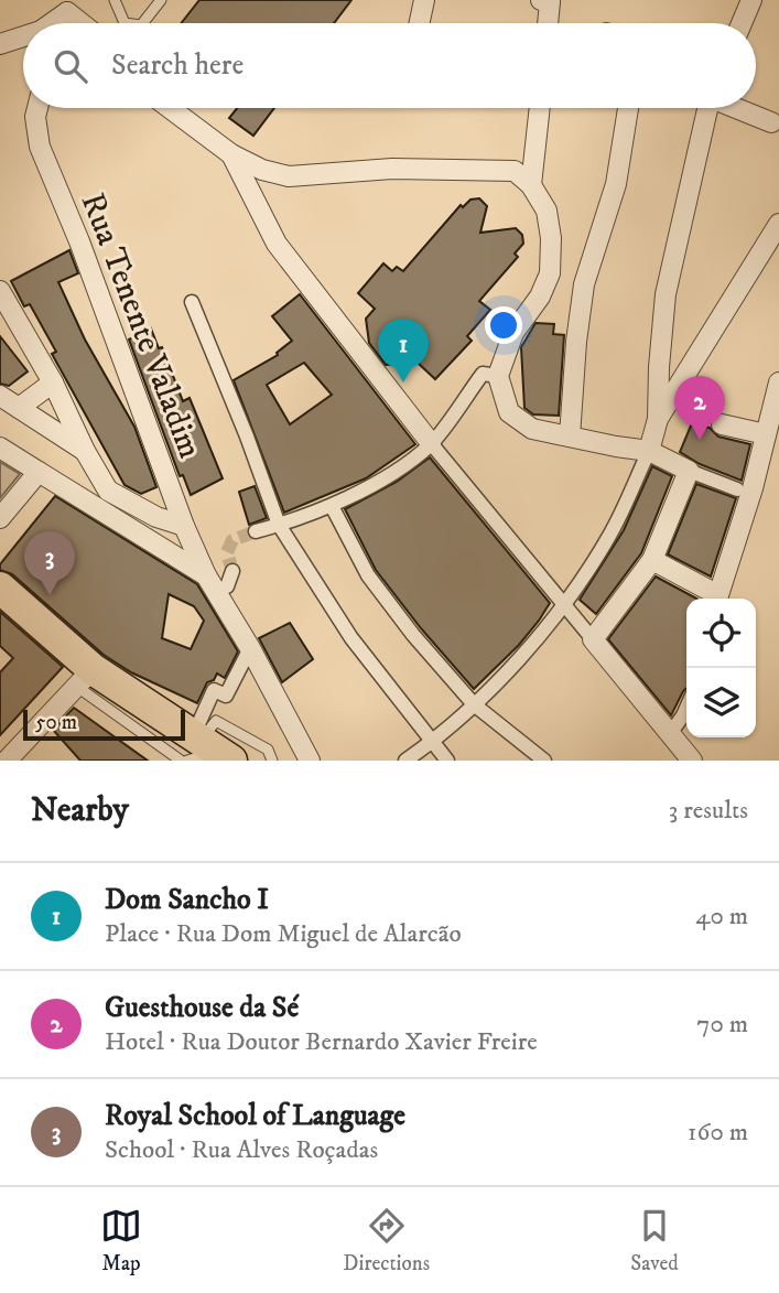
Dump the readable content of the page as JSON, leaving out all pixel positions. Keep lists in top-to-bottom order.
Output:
{
  "streets": {
    "street": ["Rua Tenente Valadim"]
  },
  "scale_bar": "50 m",
  "page": {
    "search": "Search here",
    "pins": ["1", "2", "3"],
    "scale": "50 m",
    "heading": ["Nearby", "3 results"],
    "list": [
      {
        "mark": "1",
        "name": "Dom Sancho I",
        "note": "Place · Rua Dom Miguel de Alarcão",
        "value": "40 m"
      },
      {
        "mark": "2",
        "name": "Guesthouse da Sé",
        "note": "Hotel · Rua Doutor Bernardo Xavier Freire",
        "value": "70 m"
      },
      {
        "mark": "3",
        "name": "Royal School of Language",
        "note": "School · Rua Alves Roçadas",
        "value": "160 m"
      }
    ],
    "nav": ["Map", "Directions", "Saved"]
  }
}
